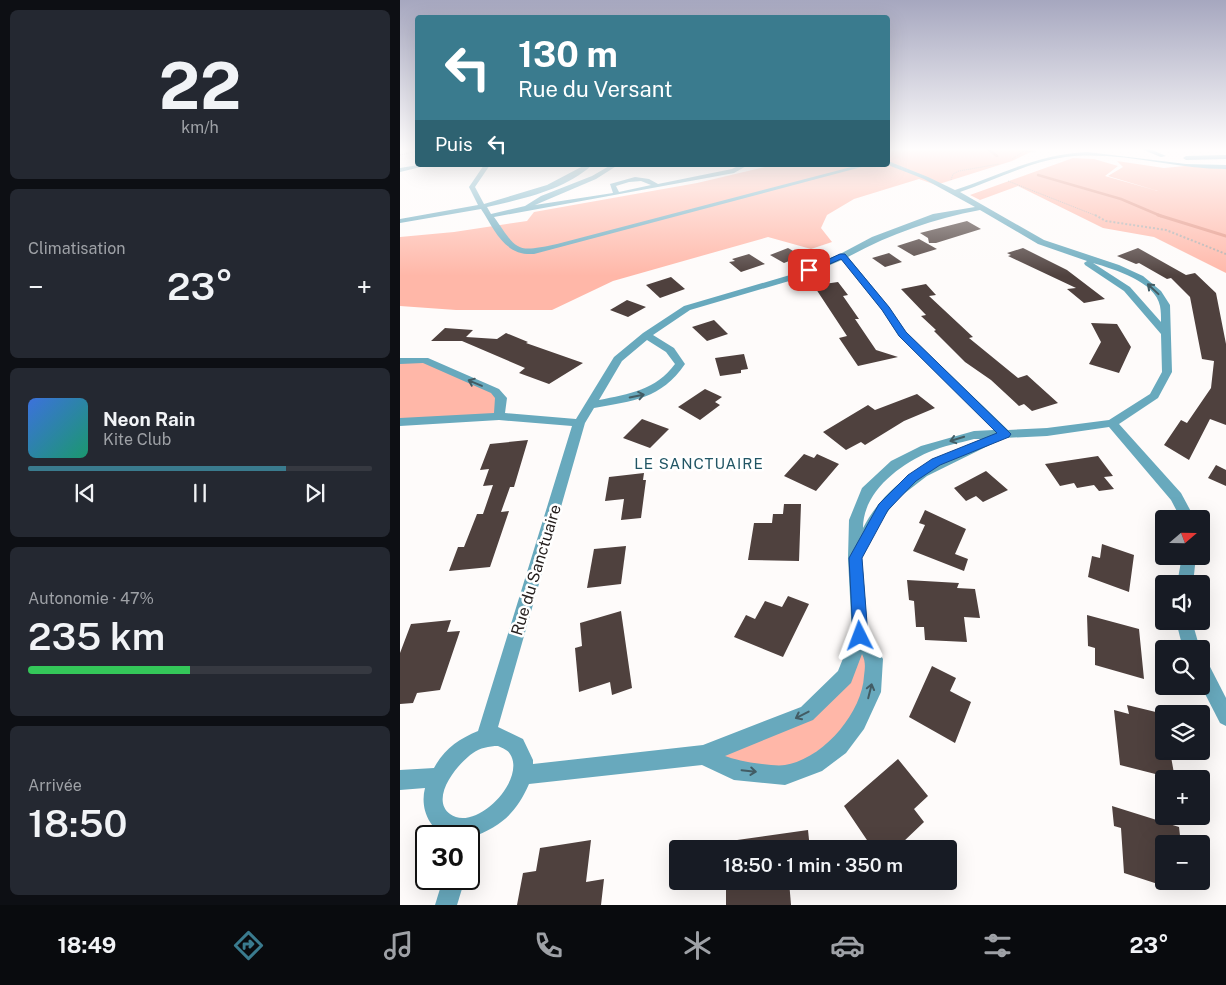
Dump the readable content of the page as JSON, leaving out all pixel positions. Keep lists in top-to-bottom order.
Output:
{
  "streets": {
    "street": ["Rue du Sanctuaire"]
  },
  "districts": ["LE SANCTUAIRE"],
  "north": "right",
  "page": {
    "tile": [
      ["22", "km/h"],
      "Climatisation",
      ["Autonomie · 47%", "235 km"],
      ["Arrivée", "18:50"]
    ],
    "turn": ["130 m", "Rue du Versant"],
    "then": "Puis",
    "heat": ["−", "23°", "+"],
    "song": ["Neon Rain", "Kite Club"],
    "map_buttons": ["+", "−"],
    "limit": "30",
    "trip": "18:50 · 1 min · 350 m",
    "tabs": ["18:49", "23°"]
  }
}
